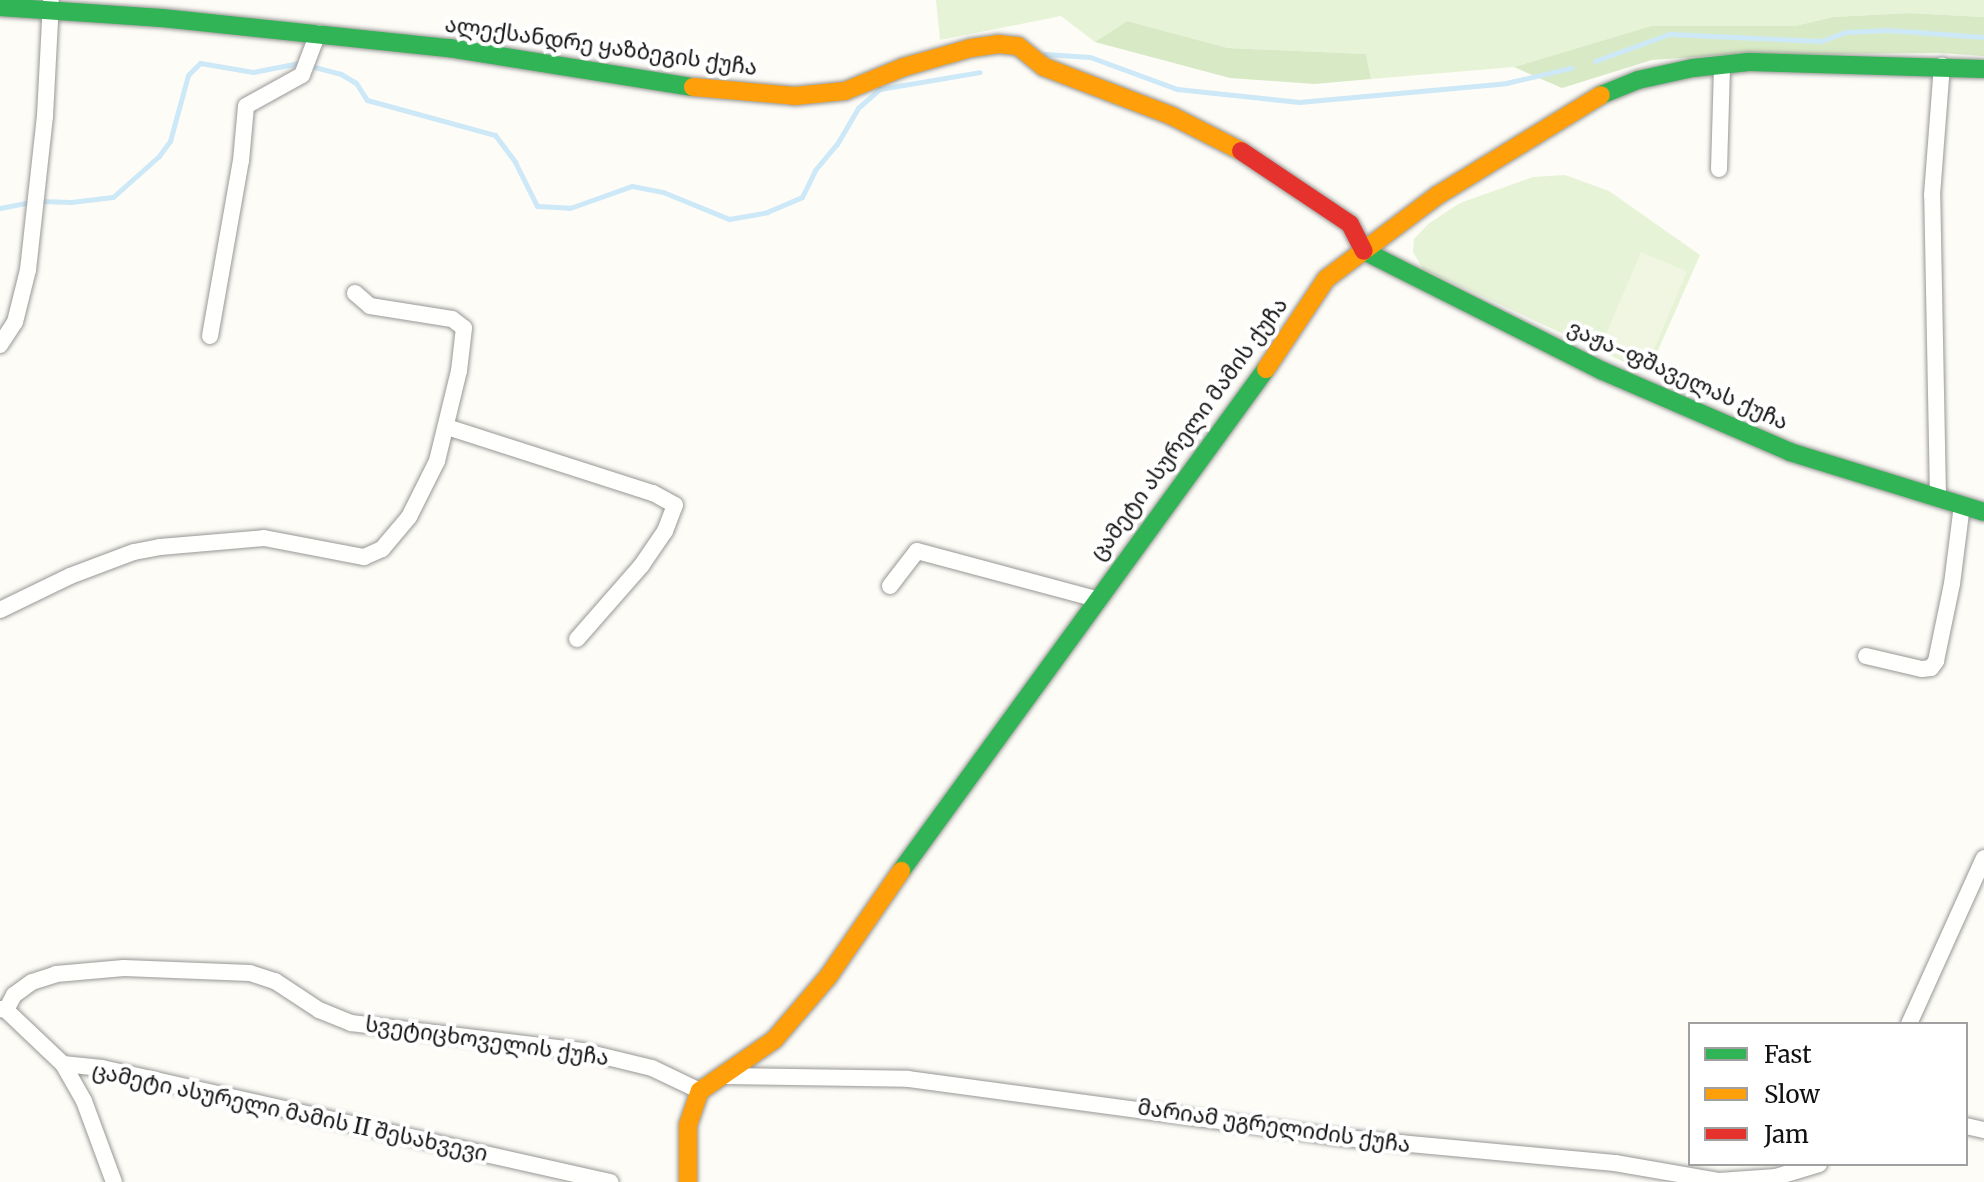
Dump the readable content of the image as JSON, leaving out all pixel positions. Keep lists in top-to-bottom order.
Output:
{
  "streets": {
    "street": [
      "ალექსანდრე ყაზბეგის ქუჩა",
      "ვაჟა-ფშაველას ქუჩა",
      "ცამეტი ასურელი მამის ქუჩა",
      "სვეტიცხოველის ქუჩა",
      "ცამეტი ასურელი მამის II შესახვევი",
      "მარიამ უგრელიძის ქუჩა"
    ]
  },
  "crossings": [
    ["ალექსანდრე ყაზბეგის ქუჩა", "ვაჟა-ფშაველას ქუჩა"],
    ["ალექსანდრე ყაზბეგის ქუჩა", "ცამეტი ასურელი მამის ქუჩა"],
    ["ვაჟა-ფშაველას ქუჩა", "ცამეტი ასურელი მამის ქუჩა"],
    ["ცამეტი ასურელი მამის ქუჩა", "სვეტიცხოველის ქუჩა"],
    ["ცამეტი ასურელი მამის ქუჩა", "მარიამ უგრელიძის ქუჩა"]
  ],
  "legend": ["Fast", "Slow", "Jam"]
}
